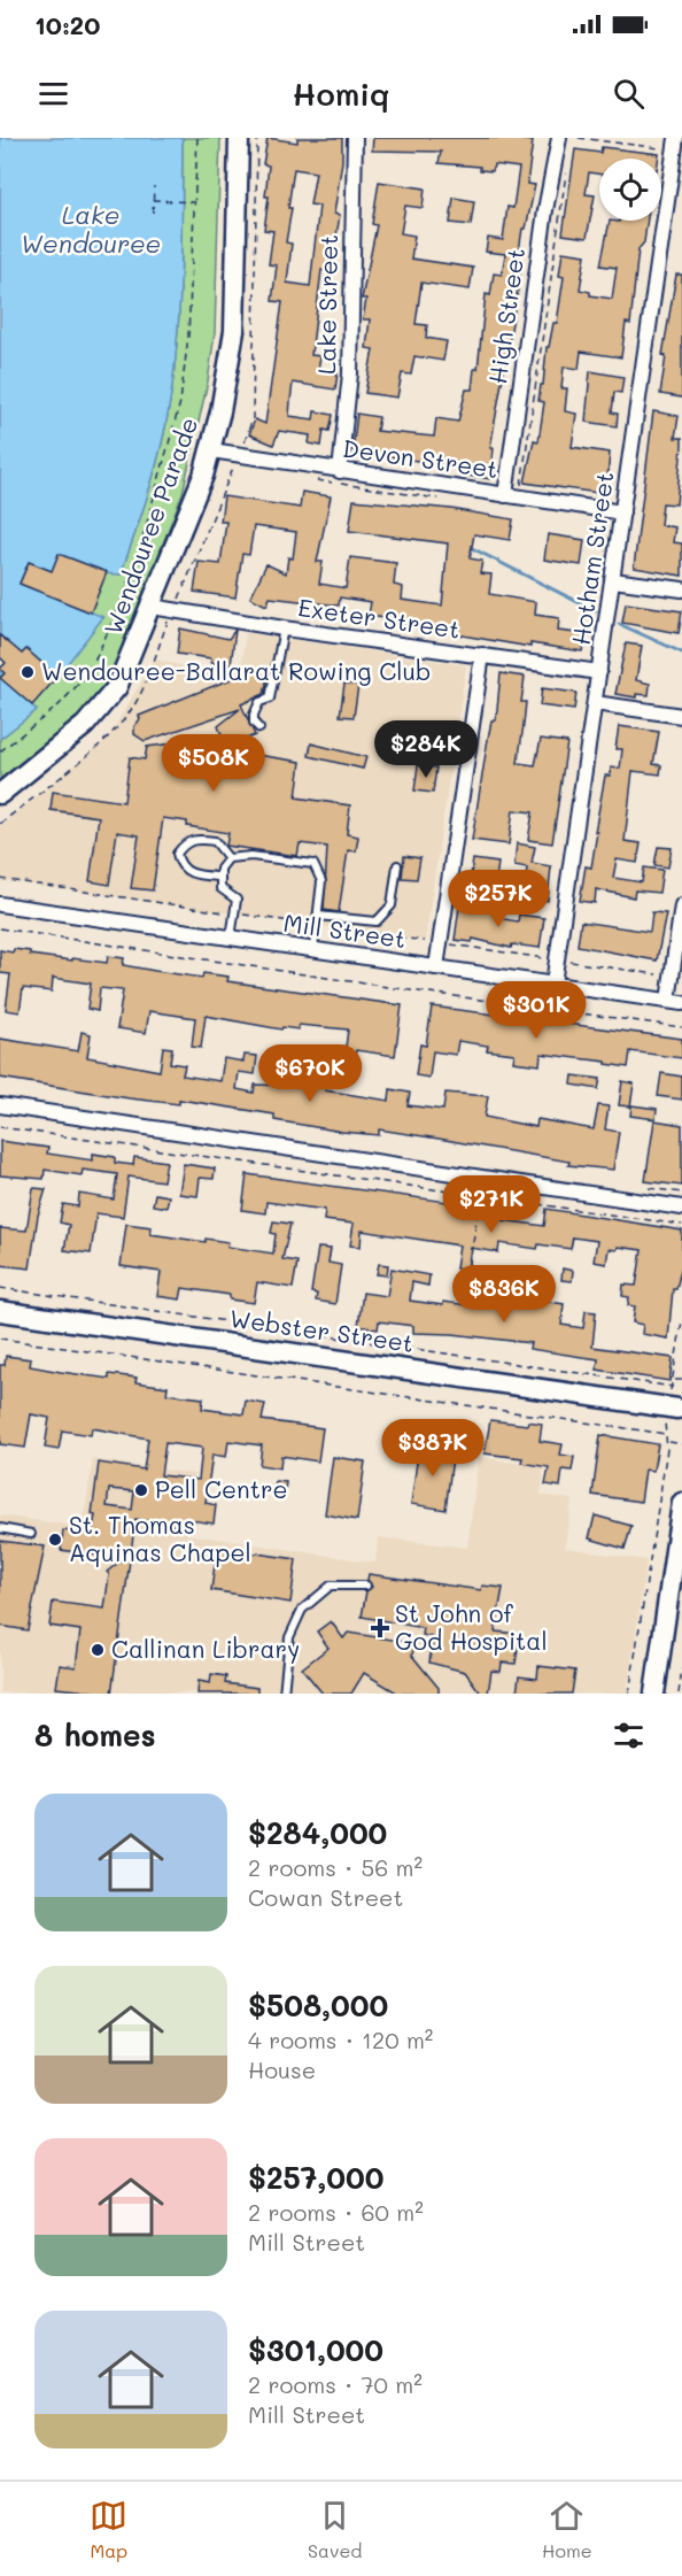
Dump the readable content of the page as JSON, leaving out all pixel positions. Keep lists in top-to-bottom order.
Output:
{
  "streets": {
    "street": [
      "Lake Street",
      "High Street",
      "Devon Street",
      "Wendouree Parade",
      "Hotham Street",
      "Exeter Street",
      "Mill Street",
      "Webster Street"
    ]
  },
  "crossings": [
    ["Lake Street", "Devon Street"],
    ["High Street", "Devon Street"],
    ["Devon Street", "Wendouree Parade"],
    ["Devon Street", "Hotham Street"],
    ["Wendouree Parade", "Exeter Street"],
    ["Hotham Street", "Exeter Street"],
    ["Hotham Street", "Mill Street"]
  ],
  "water": ["Lake Wendouree"],
  "places": {
    "other": [
      "Wendouree-Ballarat Rowing Club",
      "Pell Centre",
      "St. Thomas Aquinas Chapel",
      "Callinan Library"
    ],
    "health": ["St John of God Hospital"]
  },
  "page": {
    "status": "10:20",
    "header": "Homiq",
    "price": [
      "$284K",
      "$508K",
      "$257K",
      "$301K",
      "$670K",
      "$271K",
      "$836K",
      "$387K"
    ],
    "heading": "8 homes",
    "list": [
      {
        "name": "$284,000",
        "note": "2 rooms · 56 m² · Cowan Street"
      },
      {
        "name": "$508,000",
        "note": "4 rooms · 120 m² · House"
      },
      {
        "name": "$257,000",
        "note": "2 rooms · 60 m² · Mill Street"
      },
      {
        "name": "$301,000",
        "note": "2 rooms · 70 m² · Mill Street"
      }
    ],
    "tabs": ["Map", "Saved", "Home"]
  }
}
